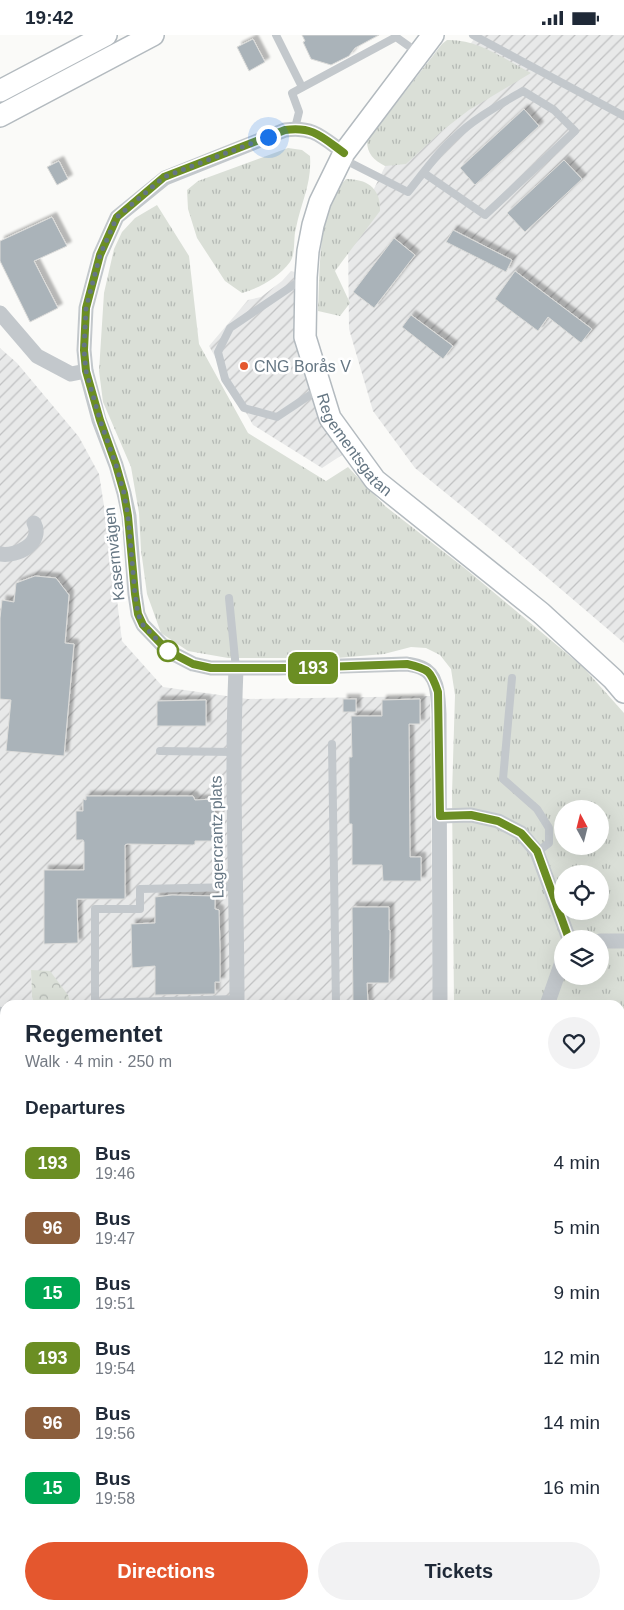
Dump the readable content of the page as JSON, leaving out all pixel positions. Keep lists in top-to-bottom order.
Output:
{
  "streets": {
    "street": ["Regementsgatan", "Kasernvägen", "Lagercrantz plats"]
  },
  "crossings": [
    ["Kasernvägen", "Lagercrantz plats"]
  ],
  "places": ["CNG Borås V"],
  "lines": ["bus line 193"],
  "north": "top",
  "page": {
    "status": "19:42",
    "on_map": "193",
    "heading": [
      ["Regementet", "Walk · 4 min · 250 m"],
      "Departures"
    ],
    "list": [
      {
        "mark": "193",
        "name": "Bus",
        "note": "19:46",
        "value": "4 min"
      },
      {
        "mark": "96",
        "name": "Bus",
        "note": "19:47",
        "value": "5 min"
      },
      {
        "mark": "15",
        "name": "Bus",
        "note": "19:51",
        "value": "9 min"
      },
      {
        "mark": "193",
        "name": "Bus",
        "note": "19:54",
        "value": "12 min"
      },
      {
        "mark": "96",
        "name": "Bus",
        "note": "19:56",
        "value": "14 min"
      },
      {
        "mark": "15",
        "name": "Bus",
        "note": "19:58",
        "value": "16 min"
      }
    ],
    "buttons": ["Directions", "Tickets"]
  }
}
